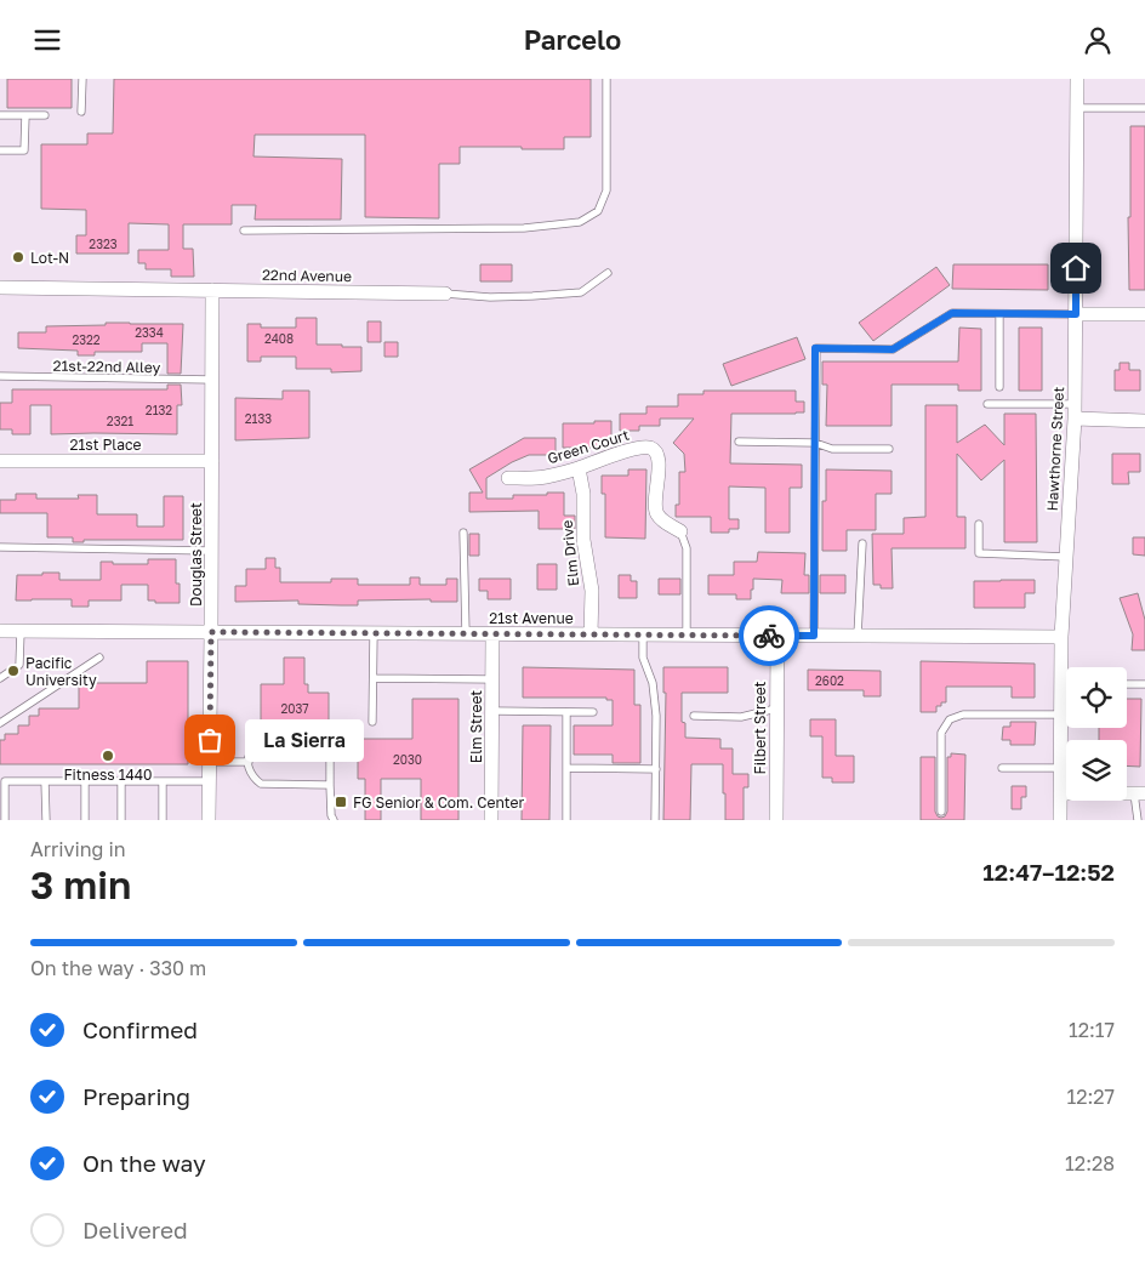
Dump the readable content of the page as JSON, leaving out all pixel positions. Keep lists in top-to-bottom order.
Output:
{
  "streets": {
    "street": [
      "22nd Avenue",
      "21st Place",
      "Green Court",
      "Hawthorne Street",
      "Elm Drive",
      "Douglas Street",
      "21st Avenue",
      "Elm Street",
      "Filbert Street"
    ],
    "lane": ["21st-22nd Alley"]
  },
  "crossings": [
    ["22nd Avenue", "Douglas Street"],
    ["21st-22nd Alley", "Douglas Street"],
    ["21st Place", "Douglas Street"],
    ["Green Court", "Elm Drive"],
    ["Hawthorne Street", "21st Avenue"],
    ["Elm Drive", "21st Avenue"],
    ["Douglas Street", "21st Avenue"],
    ["21st Avenue", "Elm Street"],
    ["21st Avenue", "Filbert Street"]
  ],
  "places": {
    "other": [
      "Lot-N",
      "Pacific University",
      "La Sierra",
      "Fitness 1440"
    ],
    "transit": ["FG Senior & Com. Center"]
  },
  "house_numbers": [
    "2323",
    "2334",
    "2408",
    "2322",
    "2132",
    "2133",
    "2321",
    "2602",
    "2037",
    "2030"
  ],
  "page": {
    "header": "Parcelo",
    "bubble": "La Sierra",
    "heading": ["3 min", "Arriving in", "12:47–12:52"],
    "bar": "On the way · 330 m",
    "list": [
      ["Confirmed", "12:17"],
      ["Preparing", "12:27"],
      ["On the way", "12:28"],
      "Delivered"
    ]
  }
}
